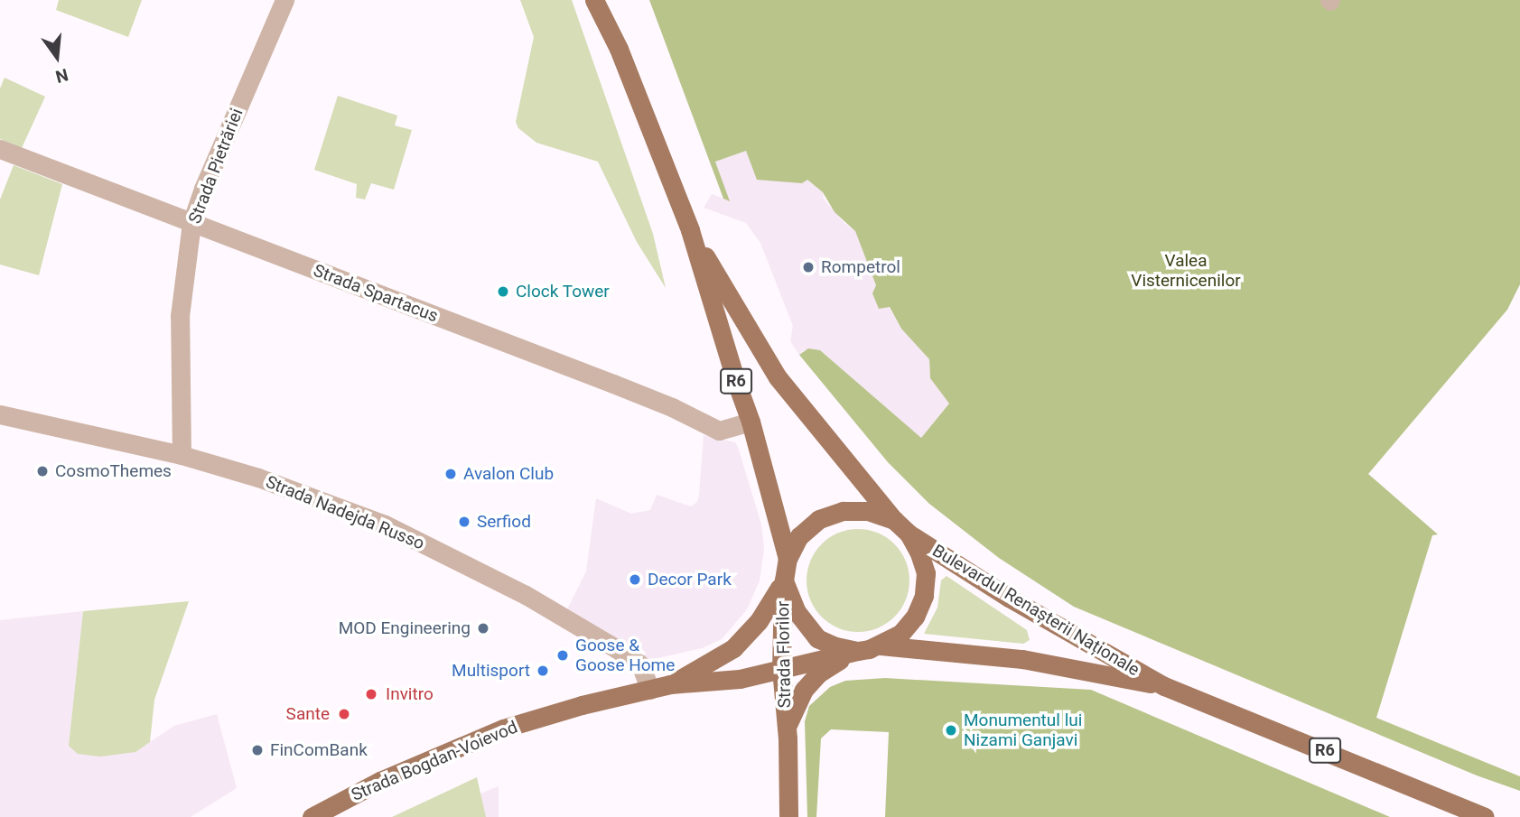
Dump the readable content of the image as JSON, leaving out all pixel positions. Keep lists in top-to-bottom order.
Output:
{
  "streets": {
    "main road": [
      "R6",
      "Bulevardul Renașterii Naționale",
      "Strada Florilor",
      "Strada Bogdan-Voievod"
    ],
    "street": ["Strada Pietrăriei", "Strada Spartacus", "Strada Nadejda Russo"]
  },
  "crossings": [
    ["Strada Pietrăriei", "Strada Spartacus"],
    ["Strada Pietrăriei", "Strada Nadejda Russo"],
    ["Strada Spartacus", "R6"],
    ["R6", "Bulevardul Renașterii Naționale"],
    ["R6", "Strada Florilor"],
    ["R6", "Strada Bogdan-Voievod"],
    ["Strada Nadejda Russo", "Strada Bogdan-Voievod"],
    ["Bulevardul Renașterii Naționale", "Strada Florilor"],
    ["Bulevardul Renașterii Naționale", "Strada Bogdan-Voievod"],
    ["Strada Florilor", "Strada Bogdan-Voievod"]
  ],
  "parks": ["Valea Visternicenilor"],
  "places": [
    "Rompetrol",
    "Clock Tower",
    "CosmoThemes",
    "Avalon Club",
    "Serfiod",
    "Decor Park",
    "MOD Engineering",
    "Goose & Goose Home",
    "Multisport",
    "Invitro",
    "Sante",
    "Monumentul lui Nizami Ganjavi",
    "FinComBank"
  ],
  "north": "bottom"
}
